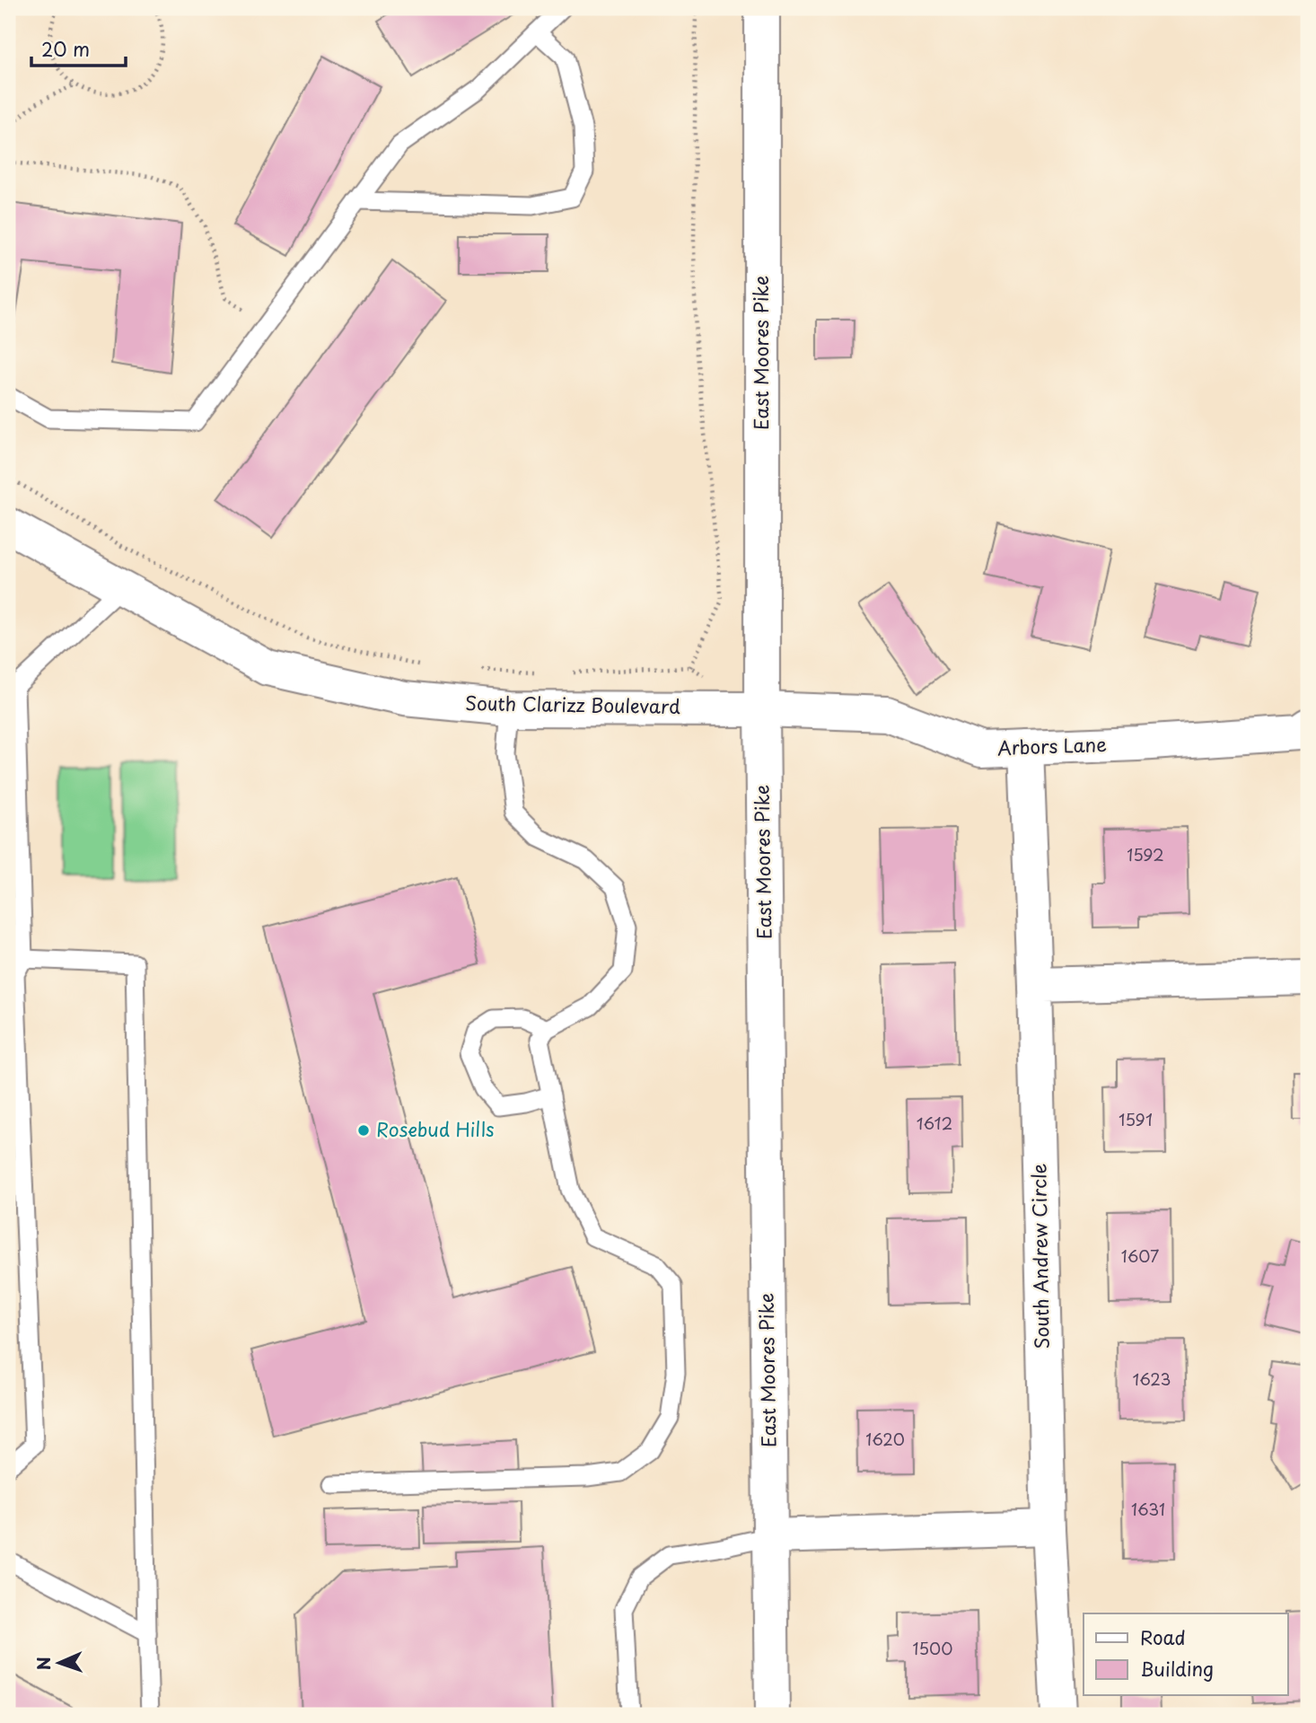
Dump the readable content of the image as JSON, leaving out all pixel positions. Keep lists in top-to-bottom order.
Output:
{
  "streets": {
    "street": [
      "East Moores Pike",
      "South Clarizz Boulevard",
      "Arbors Lane",
      "South Andrew Circle"
    ]
  },
  "crossings": [
    ["East Moores Pike", "South Clarizz Boulevard"],
    ["East Moores Pike", "Arbors Lane"],
    ["South Clarizz Boulevard", "Arbors Lane"],
    ["Arbors Lane", "South Andrew Circle"]
  ],
  "places": ["Rosebud Hills"],
  "house_numbers": [
    "1592",
    "1591",
    "1612",
    "1607",
    "1623",
    "1620",
    "1631",
    "1500"
  ],
  "legend": ["Road", "Building"],
  "scale_bar": "20 m",
  "north": "left"
}
